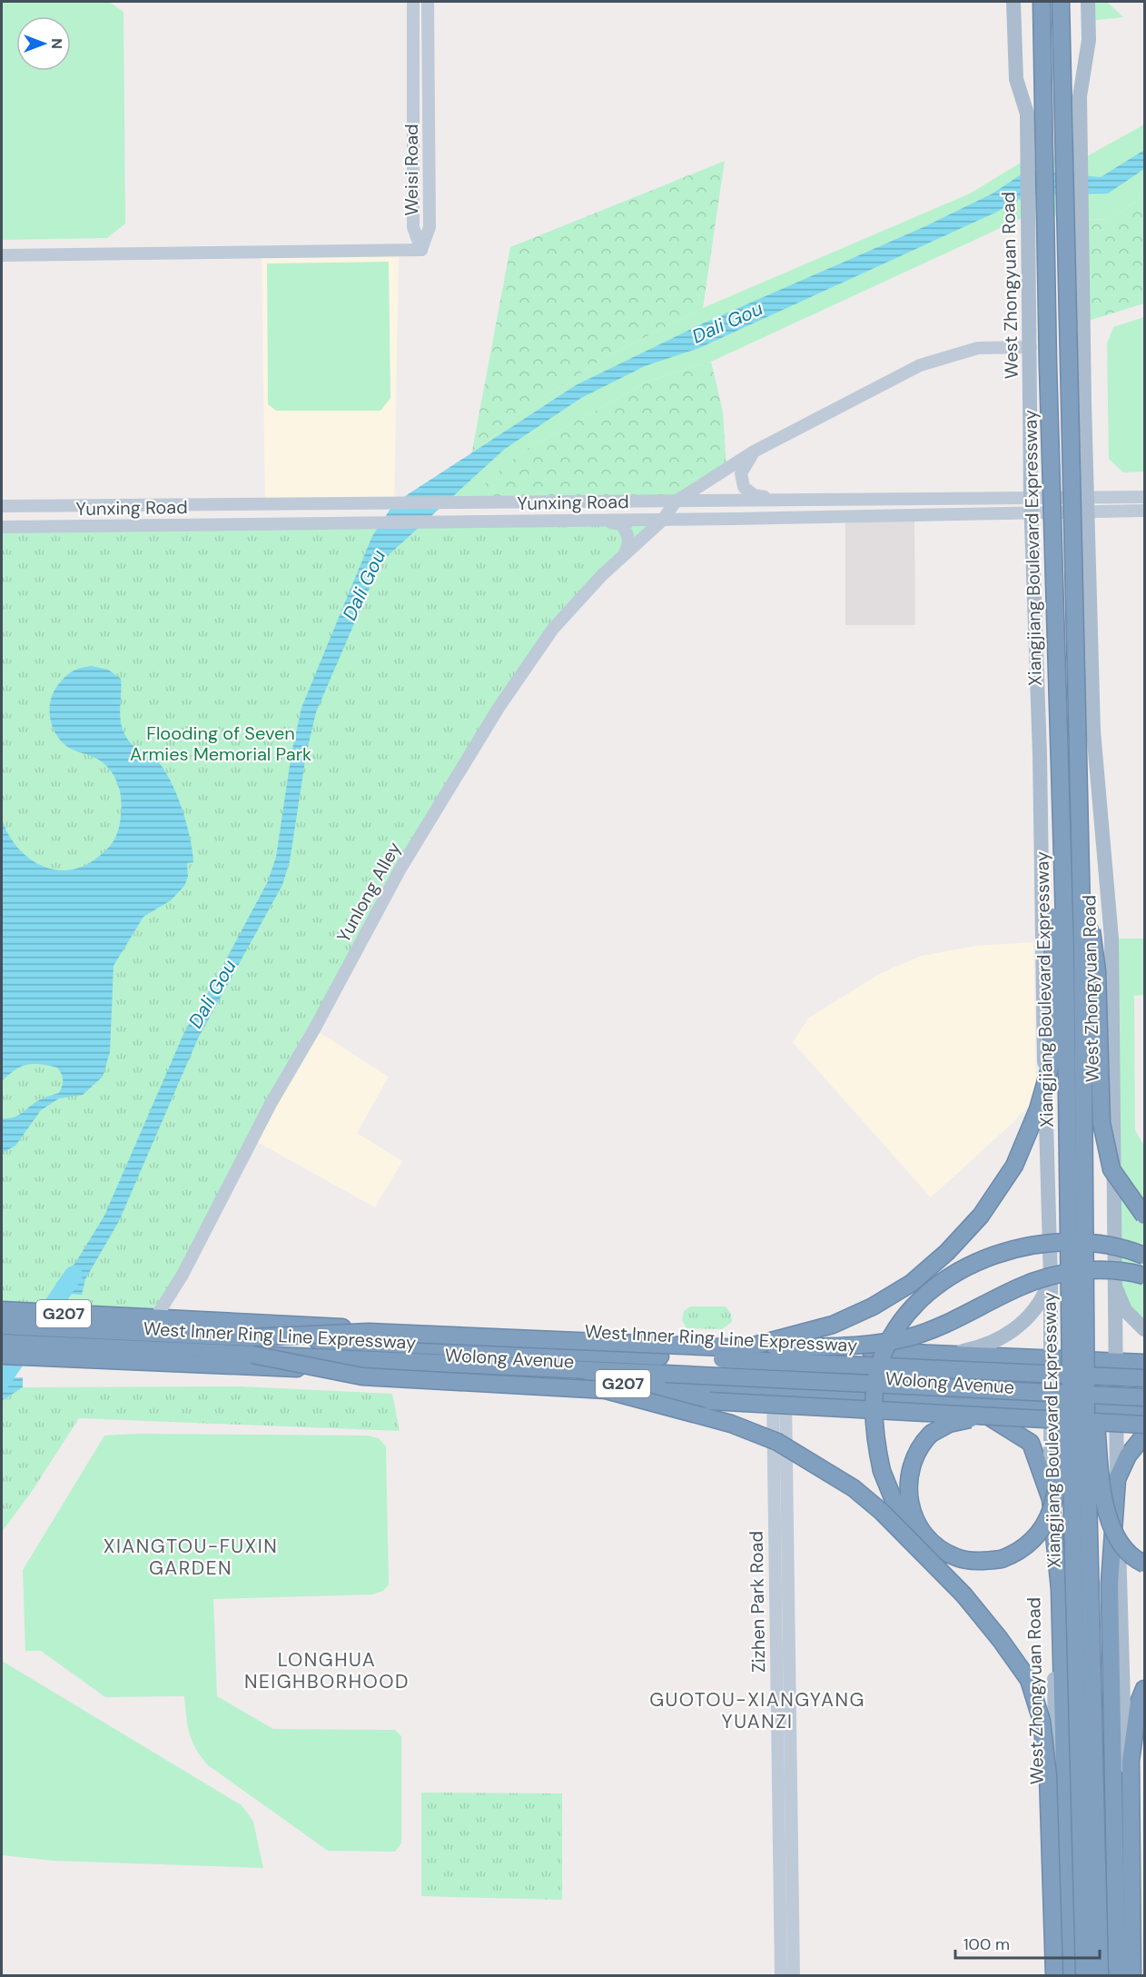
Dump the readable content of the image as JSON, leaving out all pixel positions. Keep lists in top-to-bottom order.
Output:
{
  "streets": {
    "highway": [
      "Xiangjiang Boulevard Expressway",
      "G207",
      "West Inner Ring Line Expressway",
      "Wolong Avenue"
    ],
    "main road": ["West Zhongyuan Road"],
    "street": [
      "Weisi Road",
      "Yunxing Road",
      "Yunlong Alley",
      "Zizhen Park Road"
    ]
  },
  "crossings": [
    ["West Zhongyuan Road", "Yunxing Road"],
    ["West Zhongyuan Road", "Wolong Avenue"],
    ["Yunxing Road", "Yunlong Alley"],
    ["Yunlong Alley", "Wolong Avenue"],
    ["West Inner Ring Line Expressway", "Wolong Avenue"],
    ["Wolong Avenue", "Zizhen Park Road"]
  ],
  "districts": ["XIANGTOU-FUXIN GARDEN", "LONGHUA NEIGHBORHOOD", "GUOTOU-XIANGYANG YUANZI"],
  "water": ["Dali Gou"],
  "parks": ["Flooding of Seven Armies Memorial Park"],
  "scale_bar": "100 m",
  "north": "right"
}
